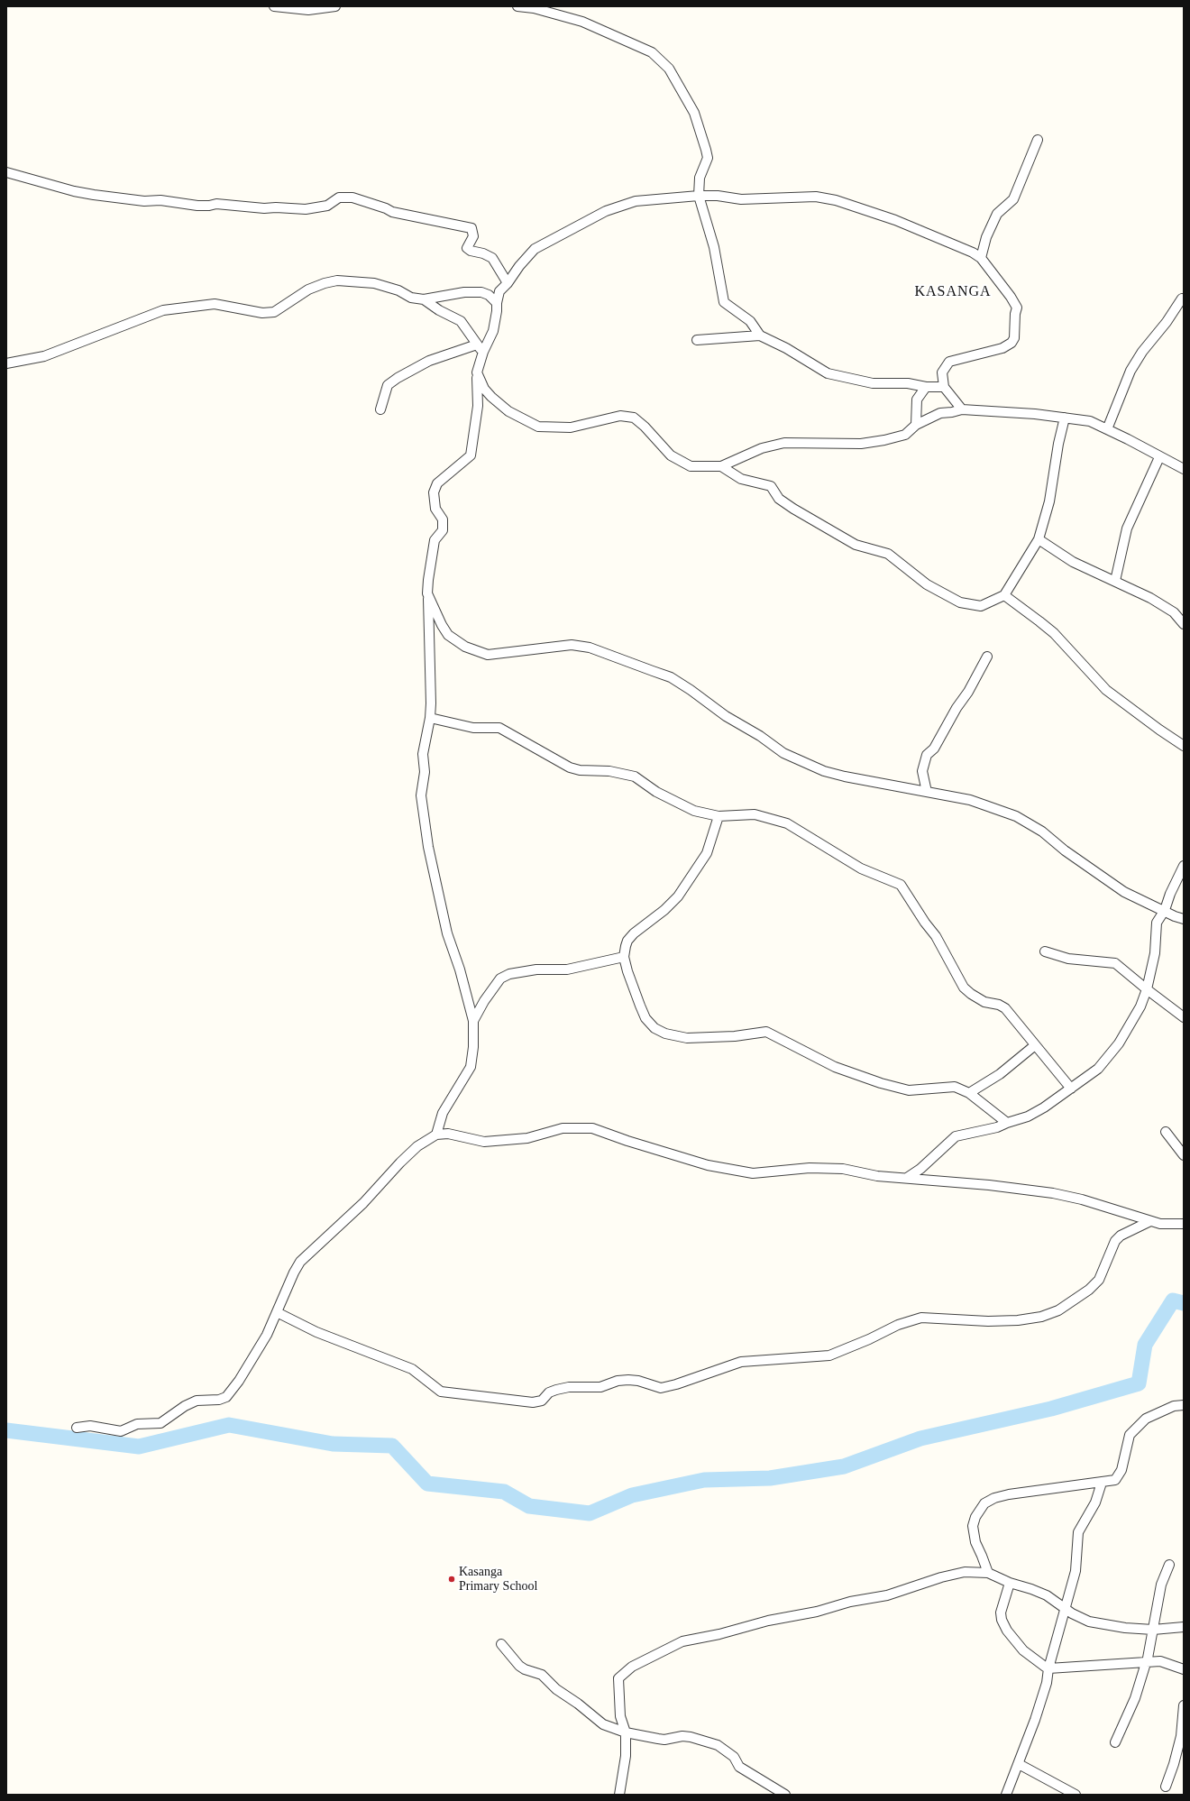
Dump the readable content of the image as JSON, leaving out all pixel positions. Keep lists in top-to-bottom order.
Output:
{
  "districts": ["KASANGA"],
  "places": ["Kasanga Primary School"]
}
